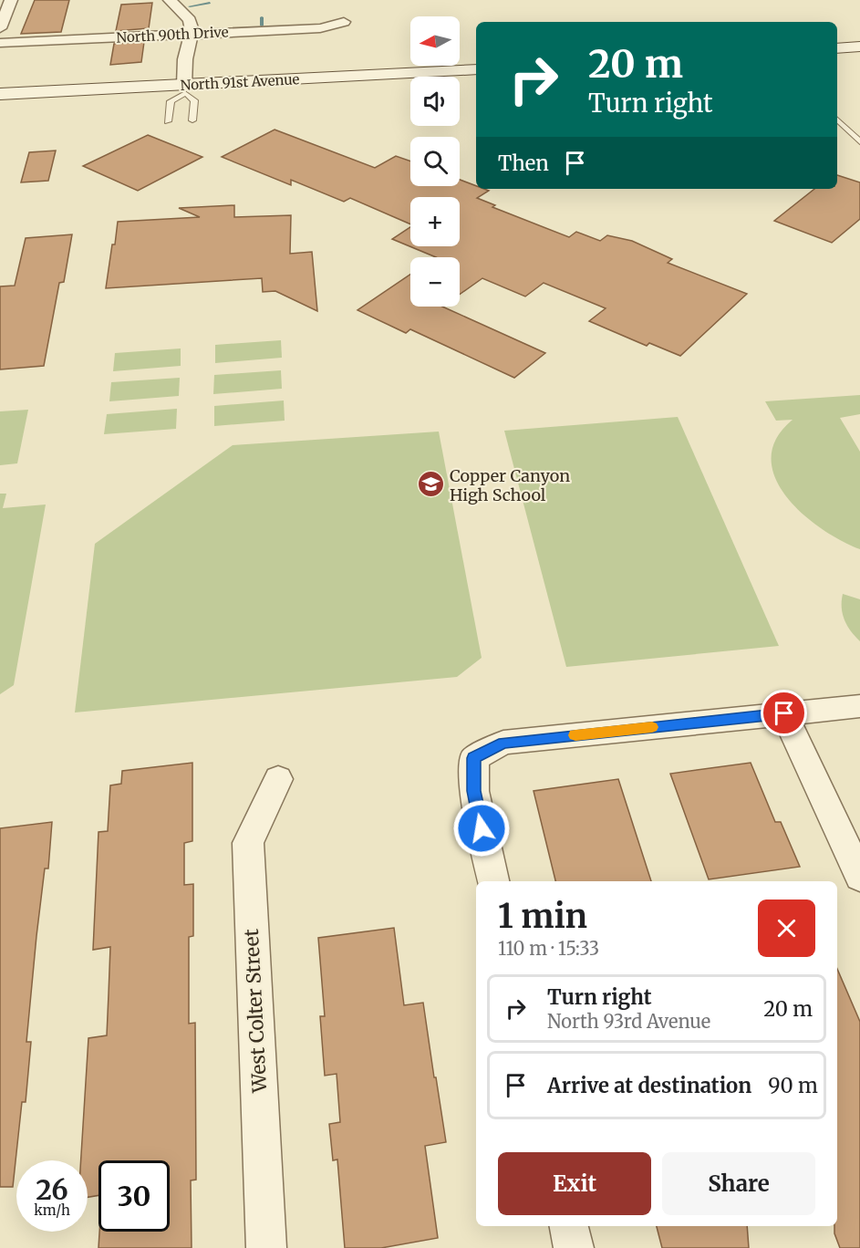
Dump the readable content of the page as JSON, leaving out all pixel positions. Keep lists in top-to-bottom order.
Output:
{
  "streets": {
    "main road": ["North 91st Avenue"],
    "street": ["North 90th Drive", "West Colter Street"]
  },
  "places": {
    "school or university": ["Copper Canyon High School"]
  },
  "north": "left",
  "page": {
    "map_buttons": ["+", "−"],
    "turn": ["20 m", "Turn right"],
    "then": "Then",
    "heading": ["1 min", "110 m · 15:33"],
    "list": [
      {
        "name": "Turn right",
        "note": "North 93rd Avenue",
        "value": "20 m"
      },
      {
        "name": "Arrive at destination",
        "value": "90 m"
      }
    ],
    "buttons": ["Exit", "Share"],
    "speed": "26 km/h",
    "limit": "30"
  }
}
